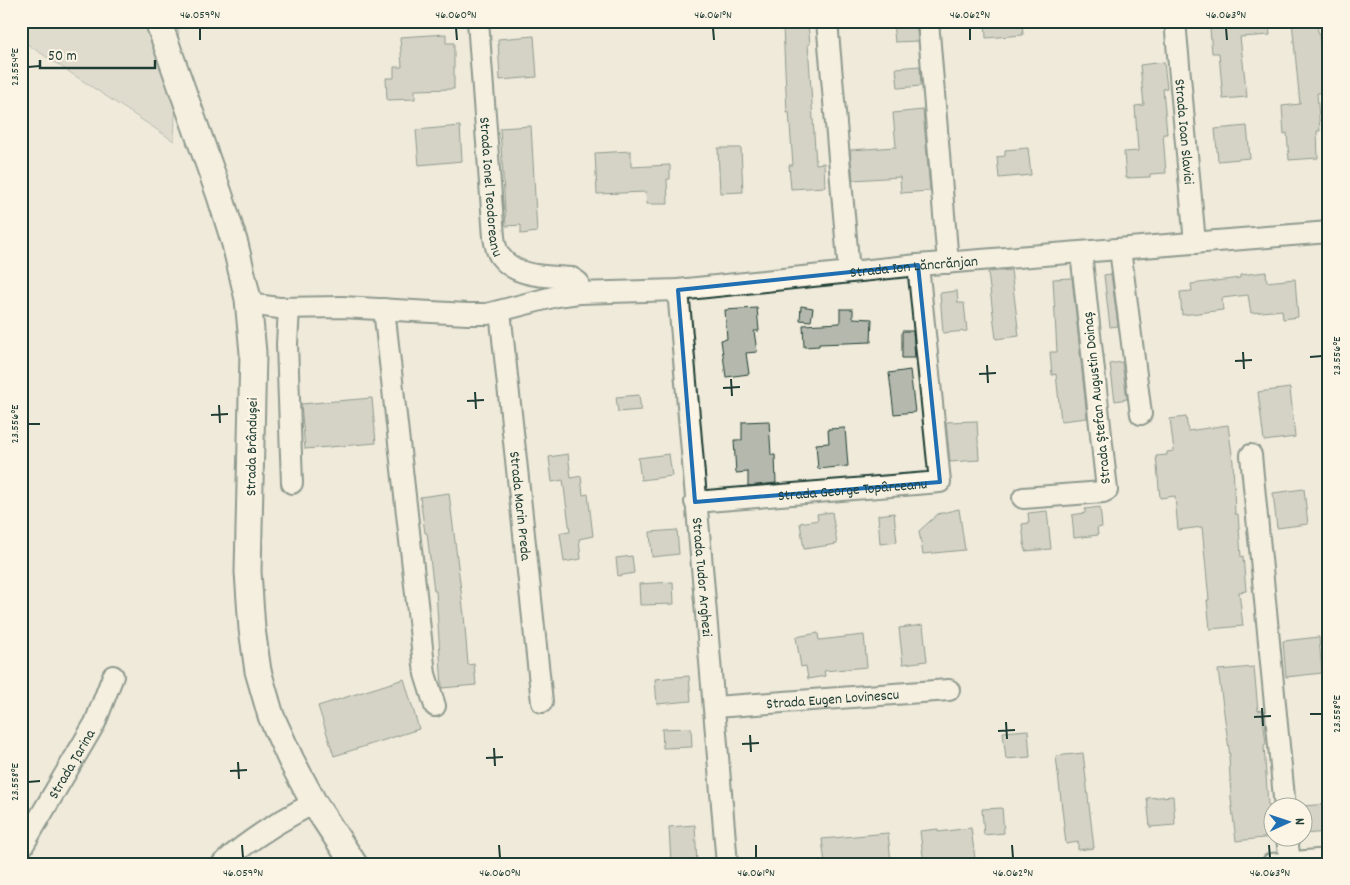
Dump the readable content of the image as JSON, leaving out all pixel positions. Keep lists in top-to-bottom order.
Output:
{
  "streets": {
    "main road": ["Strada Brândușei"],
    "street": [
      "Strada Ioan Slavici",
      "Strada Ionel Teodoreanu",
      "Strada Ion Lăncrănjan",
      "Strada Ștefan Augustin Doinaș",
      "Strada George Topârceanu",
      "Strada Marin Preda",
      "Strada Tudor Arghezi",
      "Strada Eugen Lovinescu",
      "Strada Țarina"
    ]
  },
  "crossings": [
    ["Strada Ioan Slavici", "Strada Ion Lăncrănjan"],
    ["Strada Ionel Teodoreanu", "Strada Ion Lăncrănjan"],
    ["Strada Ion Lăncrănjan", "Strada Ștefan Augustin Doinaș"],
    ["Strada Ion Lăncrănjan", "Strada Brândușei"],
    ["Strada Ion Lăncrănjan", "Strada George Topârceanu"],
    ["Strada Ion Lăncrănjan", "Strada Marin Preda"],
    ["Strada Ion Lăncrănjan", "Strada Tudor Arghezi"],
    ["Strada George Topârceanu", "Strada Tudor Arghezi"],
    ["Strada Tudor Arghezi", "Strada Eugen Lovinescu"]
  ],
  "scale_bar": "50 m",
  "north": "right",
  "coordinates": [
    "46.059°N",
    "46.060°N",
    "46.061°N",
    "46.062°N",
    "46.063°N",
    "23.554°E",
    "23.556°E",
    "23.558°E"
  ]
}
